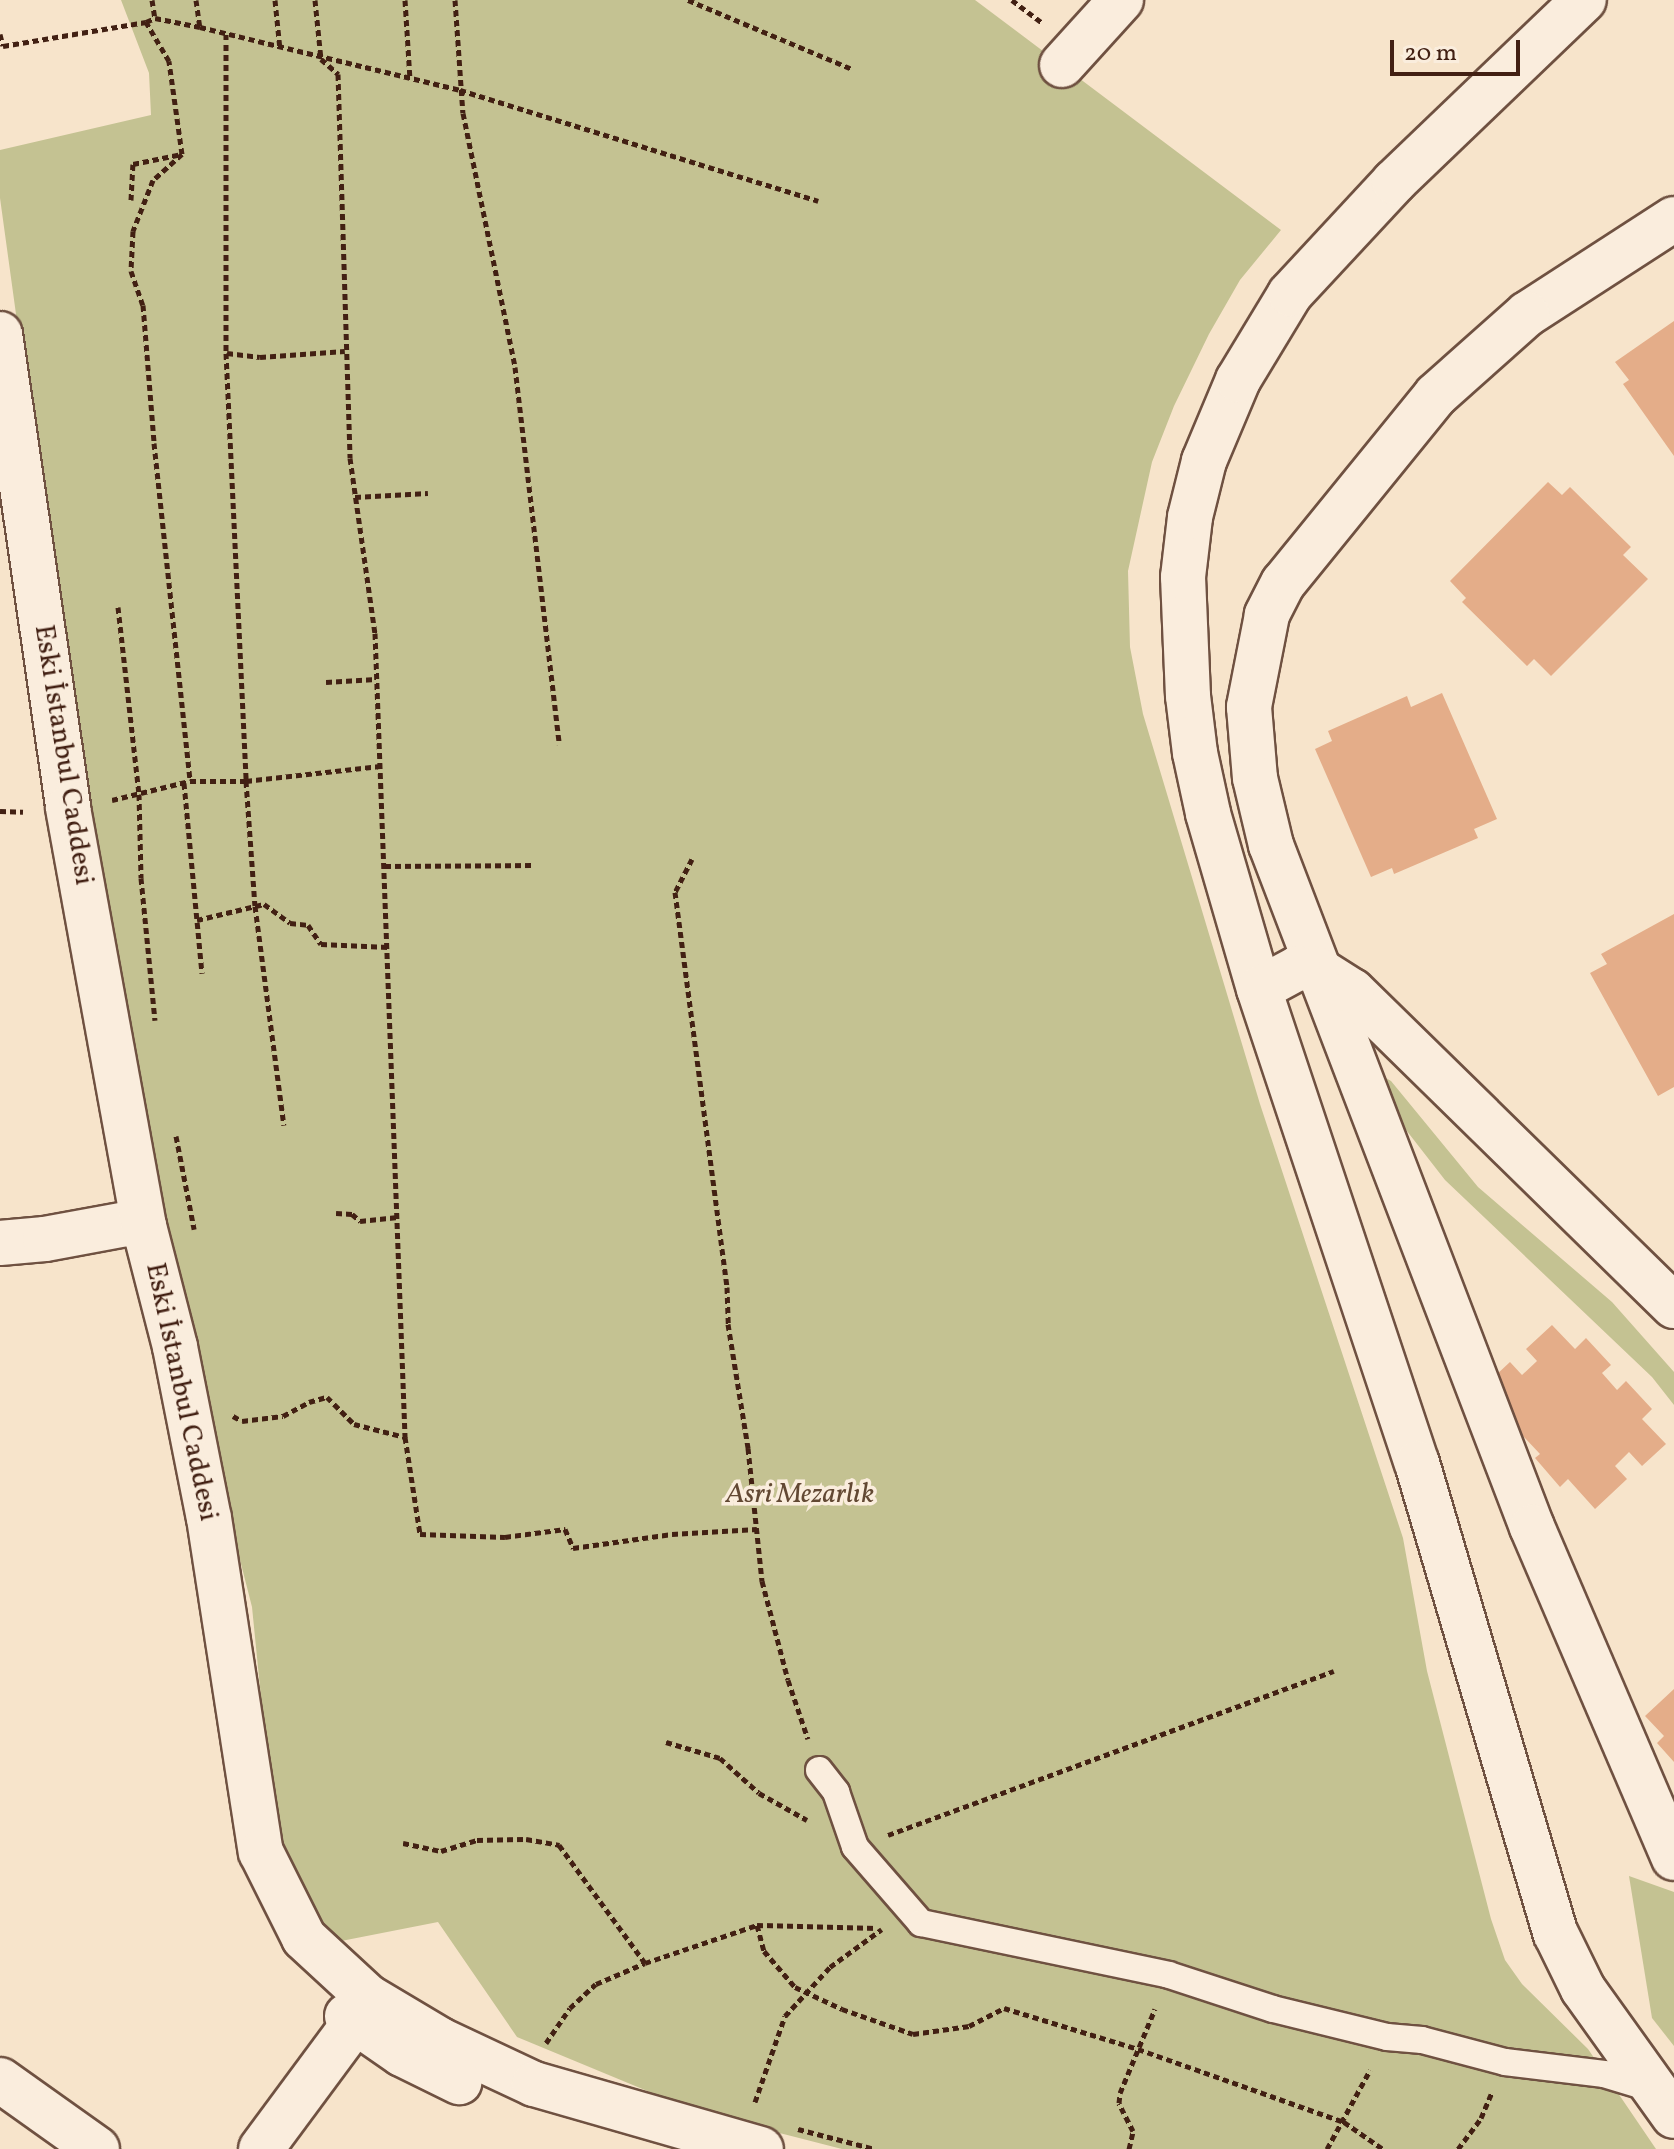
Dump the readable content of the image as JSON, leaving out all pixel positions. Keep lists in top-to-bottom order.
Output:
{
  "streets": {
    "street": ["Eski İstanbul Caddesi"]
  },
  "parks": ["Asri Mezarlık"],
  "scale_bar": "20 m"
}
